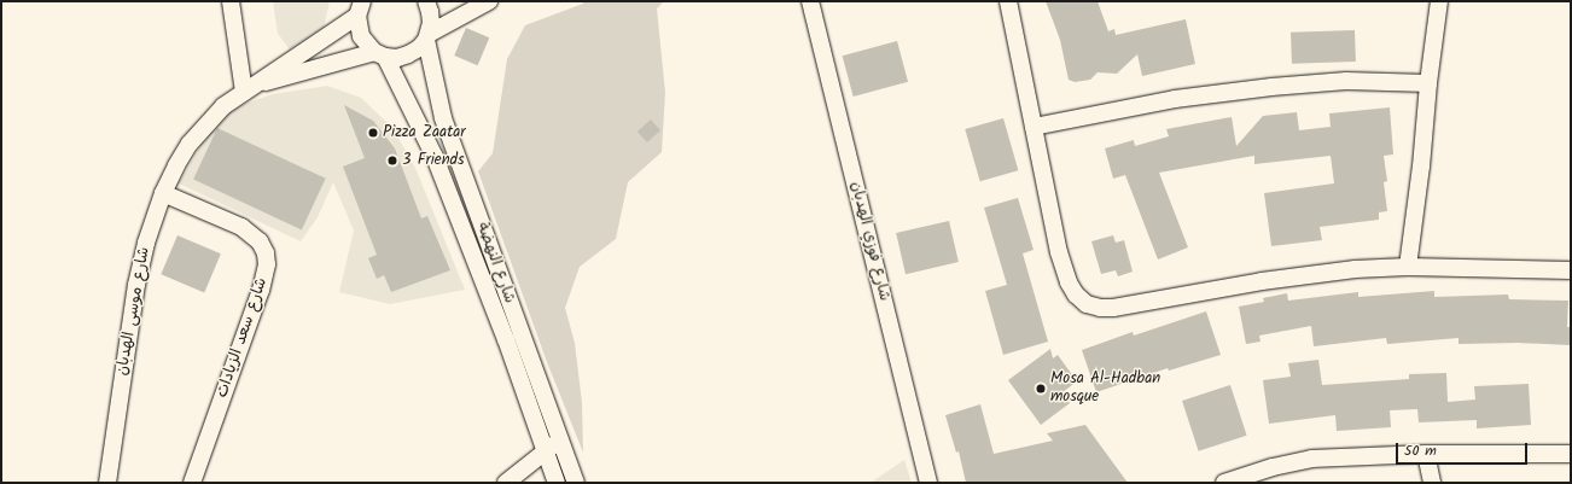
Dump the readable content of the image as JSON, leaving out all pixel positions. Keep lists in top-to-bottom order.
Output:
{
  "streets": {
    "street": [
      "شارع فوزي الهدبان",
      "شارع النهضة",
      "شارع موسى الهدبان",
      "شارع سعد الزيادات"
    ]
  },
  "crossings": [
    ["شارع النهضة", "شارع موسى الهدبان"],
    ["شارع موسى الهدبان", "شارع سعد الزيادات"]
  ],
  "places": ["Pizza Zaatar", "3 Friends", "Mosa Al-Hadban mosque"],
  "scale_bar": "50 m"
}
